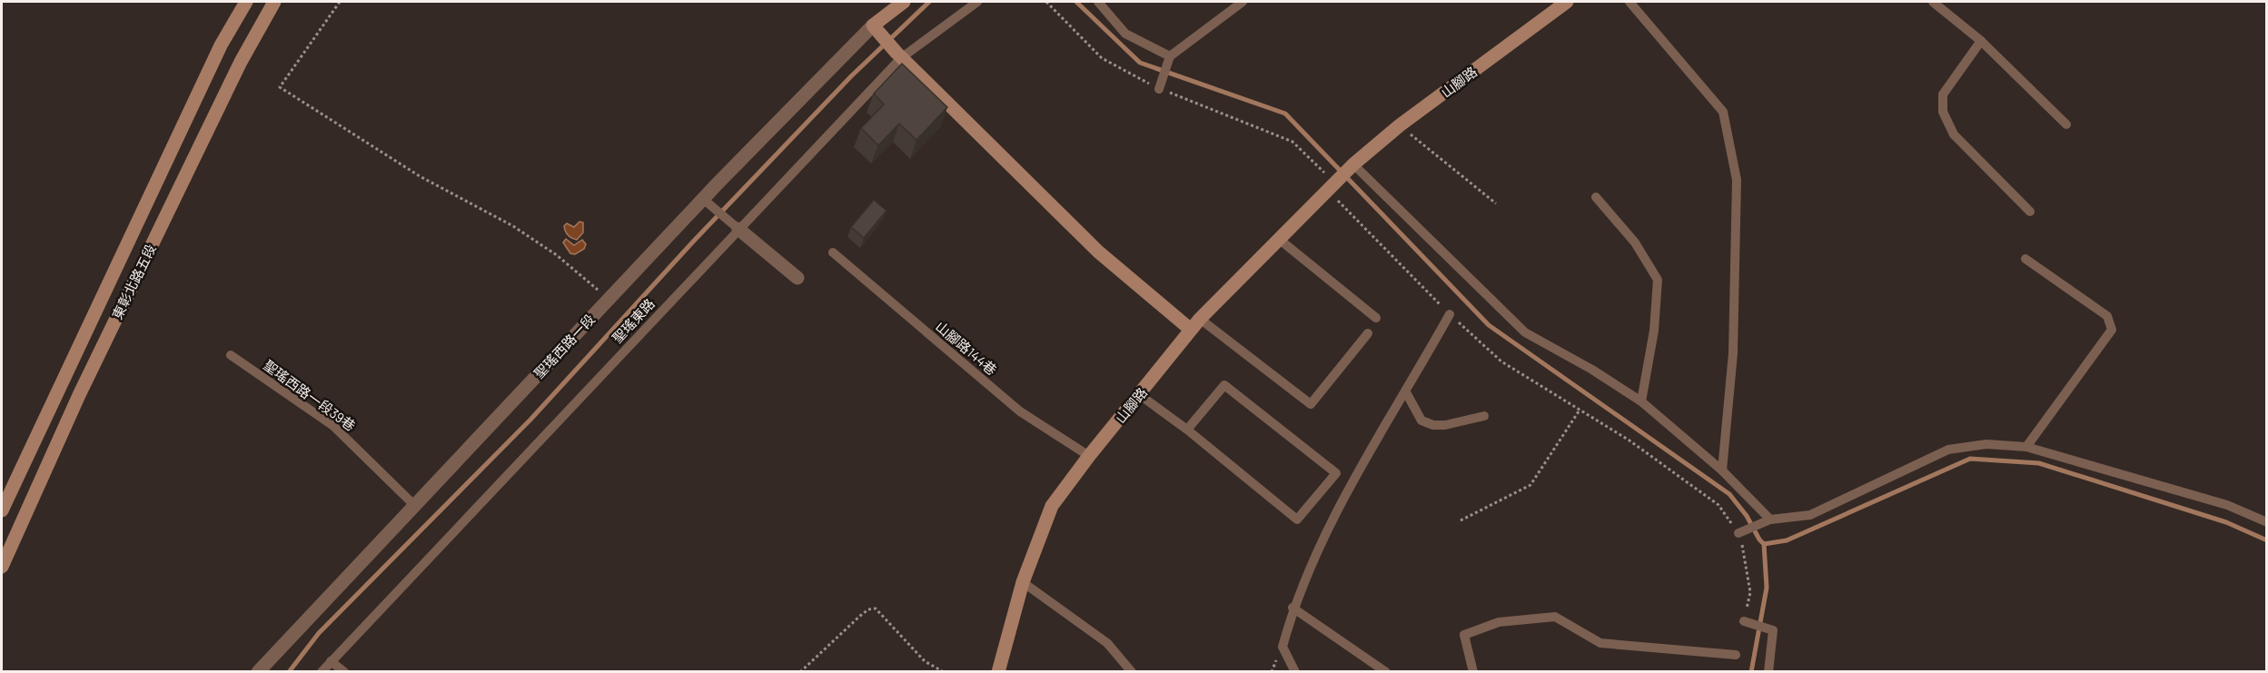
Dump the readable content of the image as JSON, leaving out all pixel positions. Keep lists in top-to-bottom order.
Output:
{
  "streets": {
    "street": ["山腳路", "東彰北路五段", "聖瑤西路一段"],
    "lane": ["聖瑤東路", "山腳路144巷", "聖瑤西路一段39巷"]
  },
  "crossings": [
    ["山腳路", "山腳路144巷"],
    ["聖瑤西路一段", "聖瑤西路一段39巷"]
  ]
}
